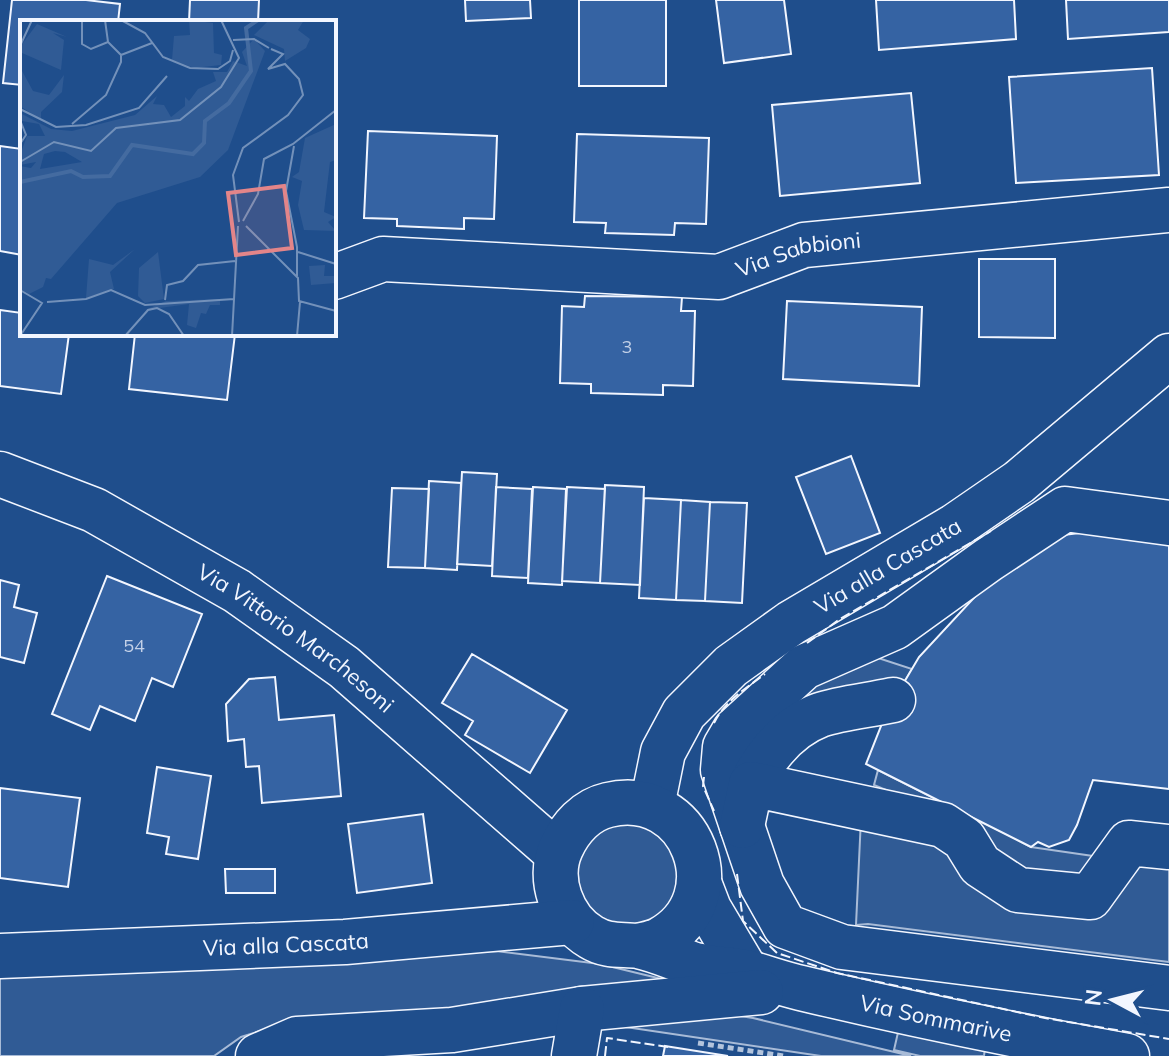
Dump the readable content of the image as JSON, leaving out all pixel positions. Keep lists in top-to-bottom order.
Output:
{
  "streets": {
    "street": [
      "Via Sabbioni",
      "Via alla Cascata",
      "Via Vittorio Marchesoni",
      "Via Sommarive"
    ]
  },
  "crossings": [
    ["Via alla Cascata", "Via Vittorio Marchesoni"],
    ["Via alla Cascata", "Via Sommarive"],
    ["Via Vittorio Marchesoni", "Via Sommarive"]
  ],
  "house_numbers": ["3", "54"],
  "north": "left"
}
